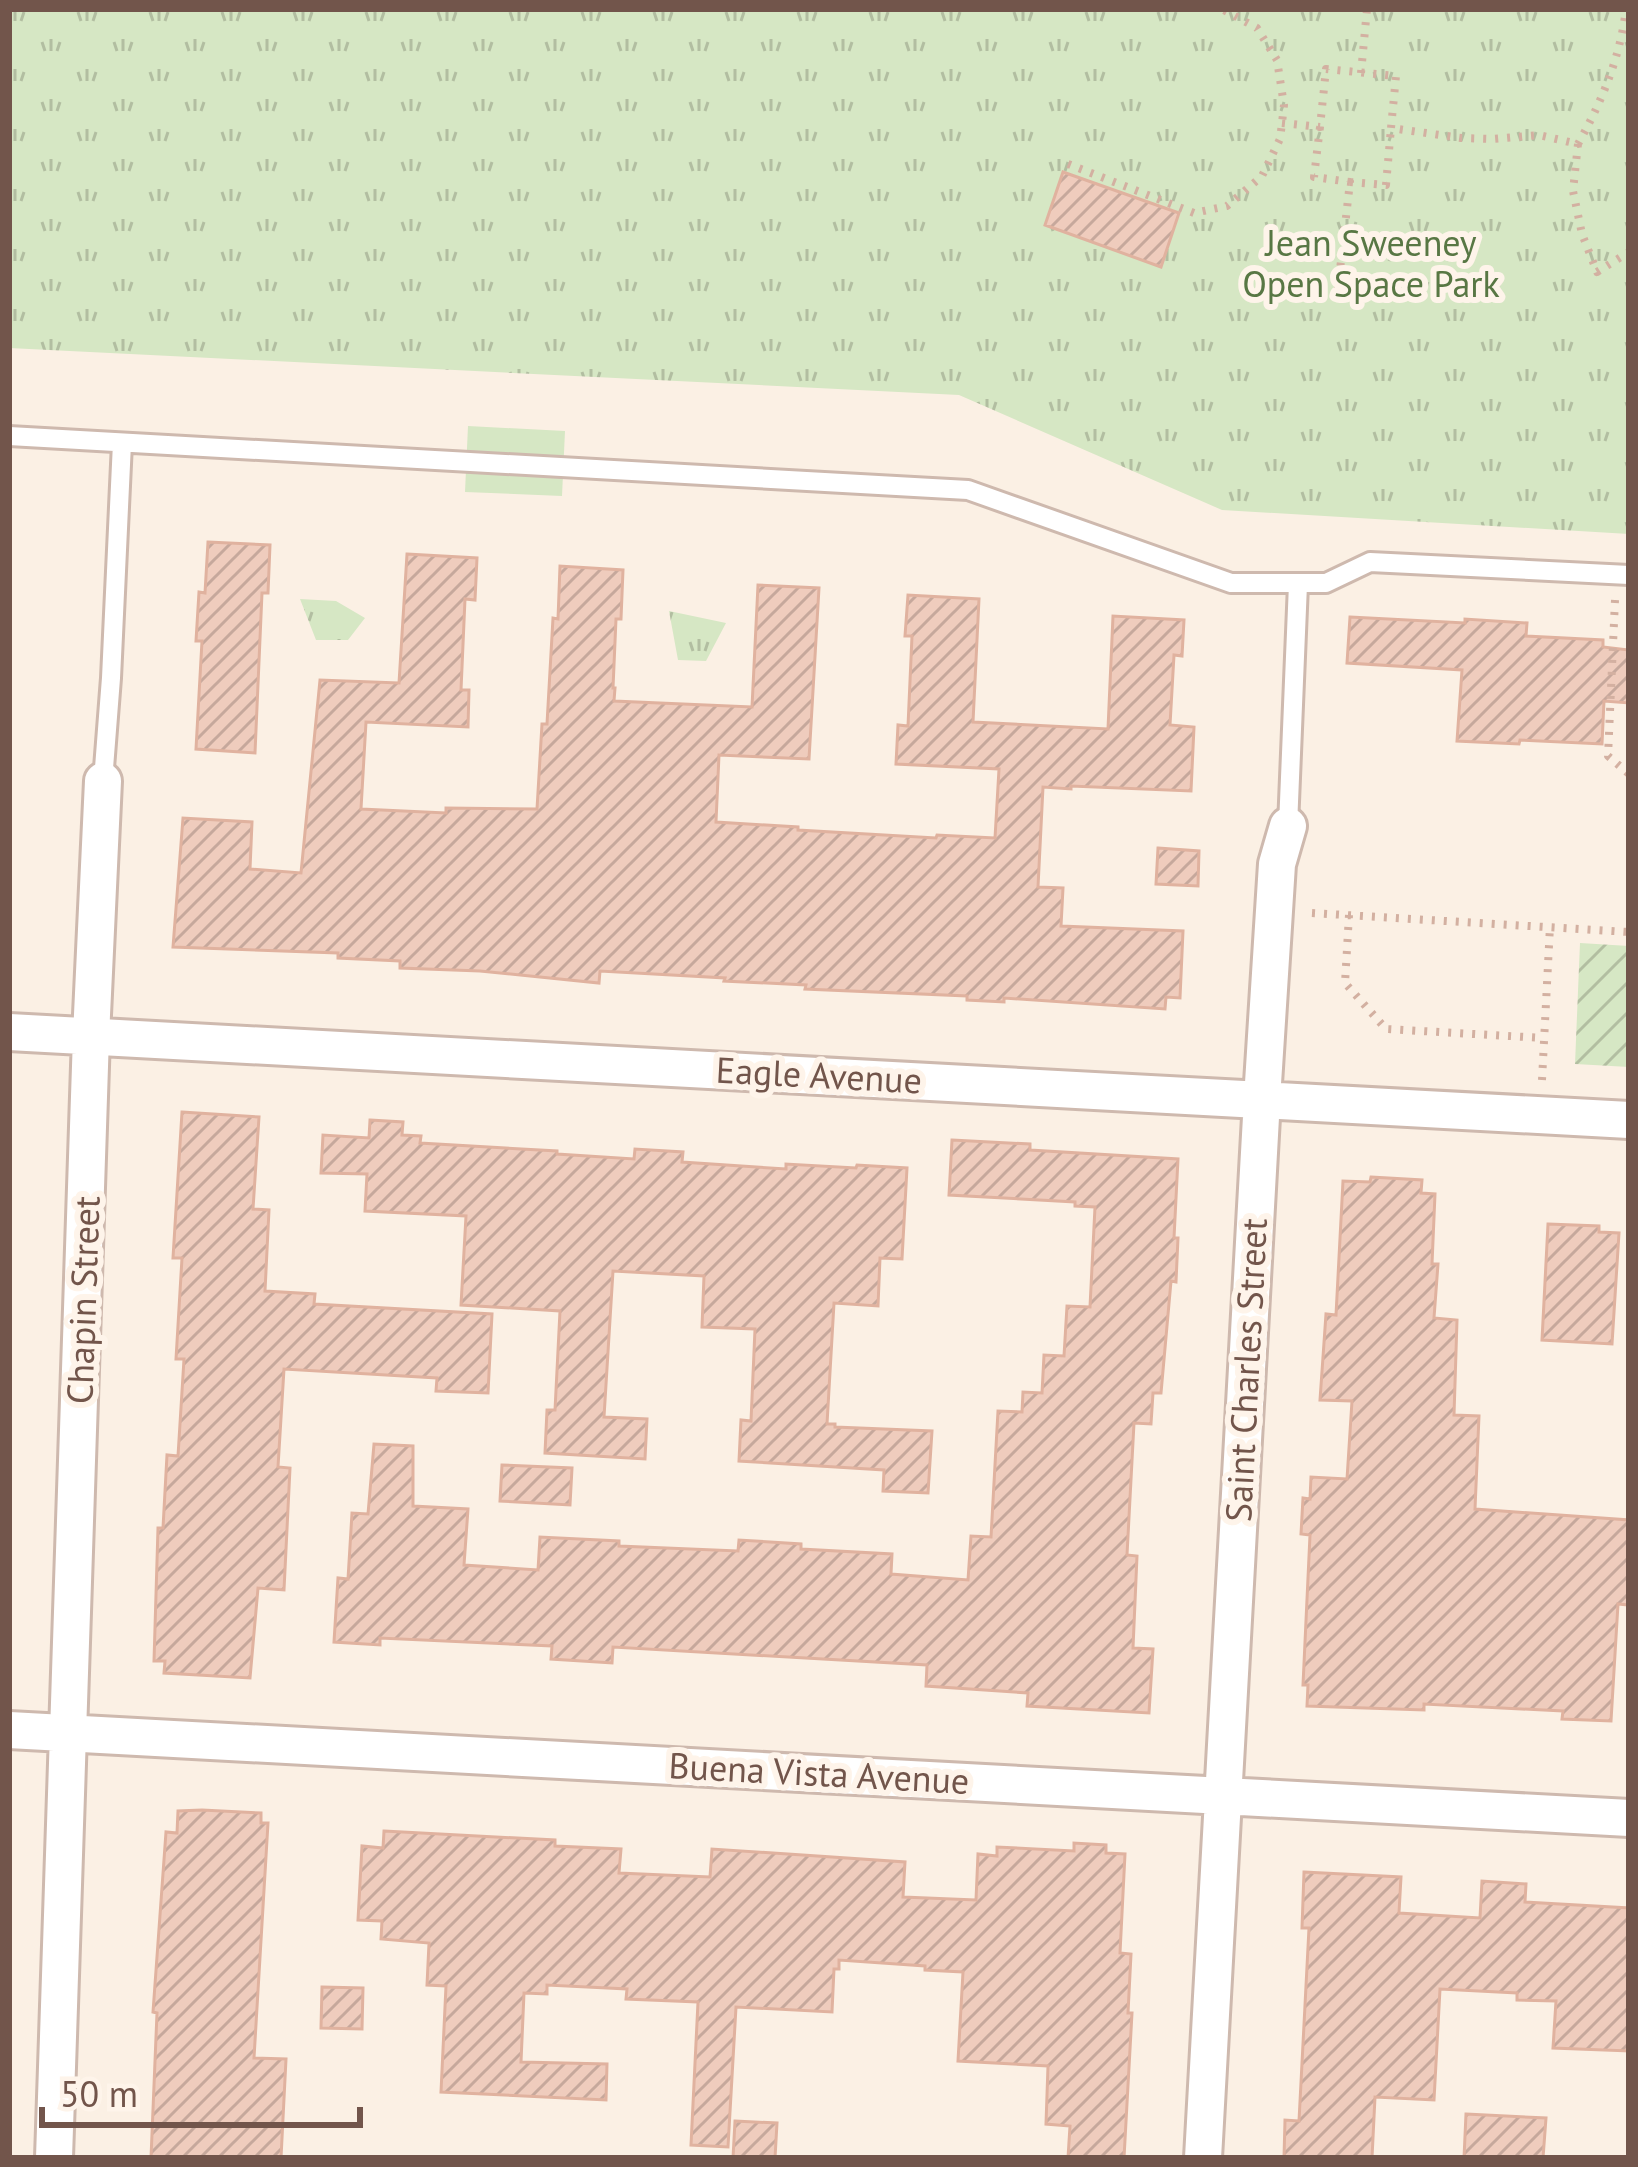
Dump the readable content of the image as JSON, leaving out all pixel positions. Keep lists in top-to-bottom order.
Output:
{
  "streets": {
    "street": [
      "Eagle Avenue",
      "Chapin Street",
      "Saint Charles Street",
      "Buena Vista Avenue"
    ]
  },
  "crossings": [
    ["Eagle Avenue", "Chapin Street"],
    ["Eagle Avenue", "Saint Charles Street"],
    ["Chapin Street", "Buena Vista Avenue"],
    ["Saint Charles Street", "Buena Vista Avenue"]
  ],
  "parks": ["Jean Sweeney Open Space Park"],
  "scale_bar": "50 m"
}
